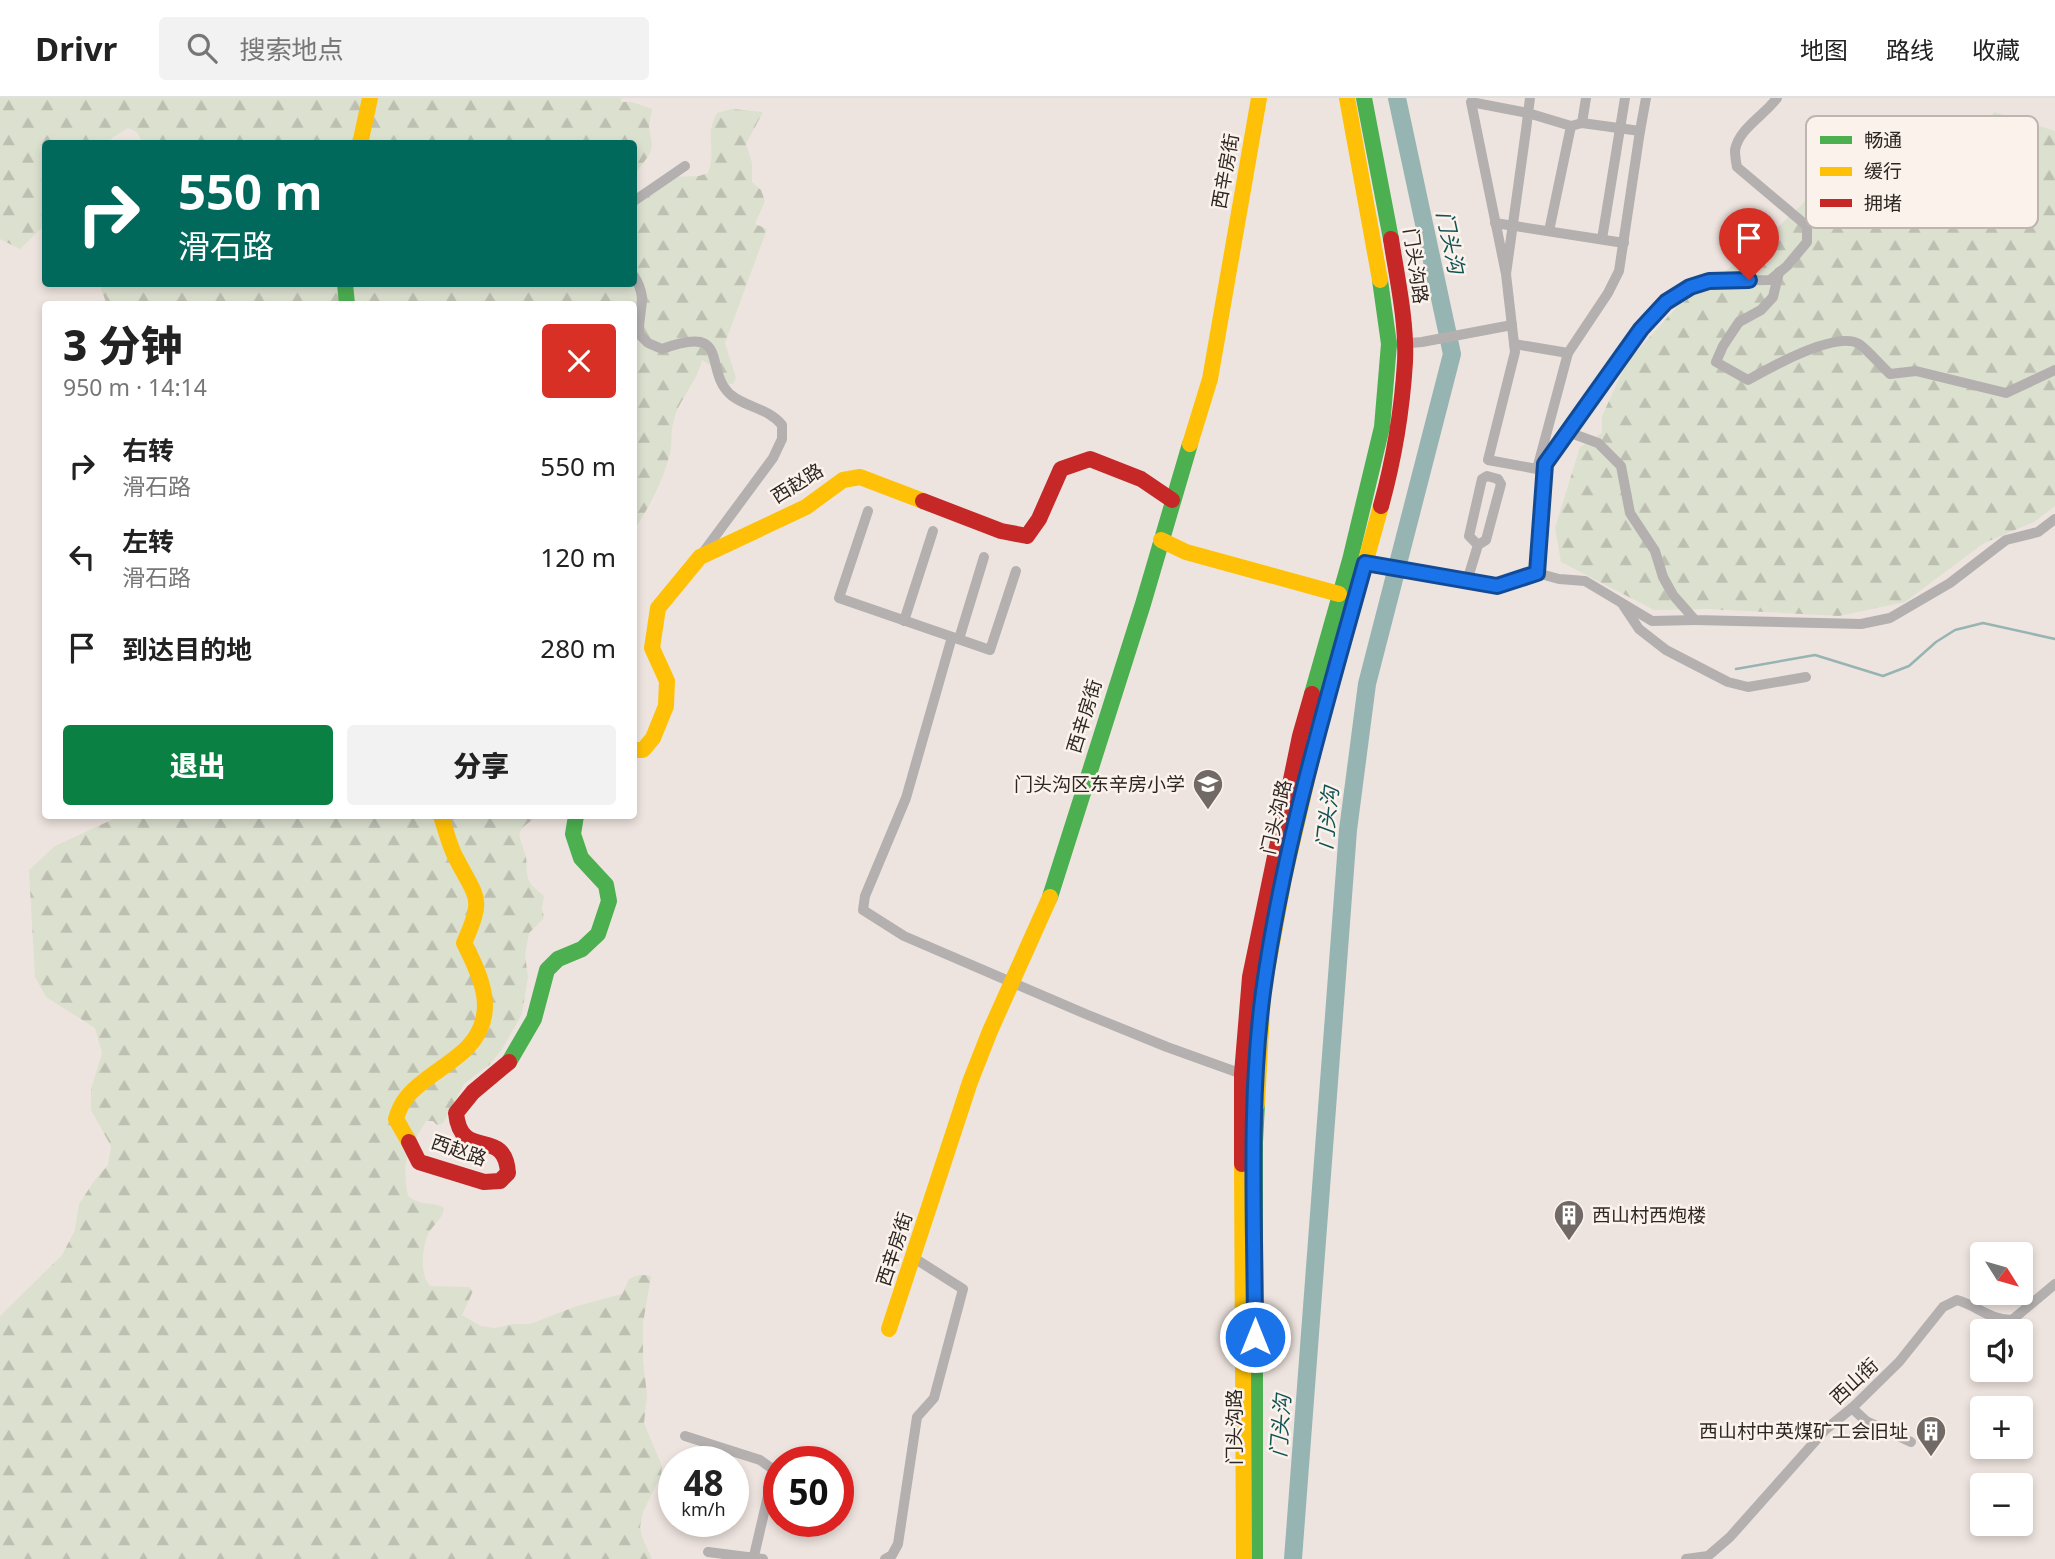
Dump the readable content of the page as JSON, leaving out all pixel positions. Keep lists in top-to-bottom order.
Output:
{
  "streets": {
    "street": [
      "西辛房街",
      "门头沟路",
      "西赵路",
      "西山街"
    ]
  },
  "crossings": [
    ["西辛房街", "西赵路"]
  ],
  "water": ["门头沟"],
  "places": {
    "school or university": ["门头沟区东辛房小学"],
    "building": ["西山村西炮楼", "西山村中英煤矿工会旧址"]
  },
  "legend": ["畅通", "缓行", "拥堵"],
  "north": "bottom right",
  "page": {
    "header": "Drivr",
    "search": "搜索地点",
    "nav": ["地图", "路线", "收藏"],
    "turn": ["550 m", "滑石路"],
    "heading": ["3 分钟", "950 m · 14:14"],
    "list": [
      {
        "name": "右转",
        "note": "滑石路",
        "value": "550 m"
      },
      {
        "name": "左转",
        "note": "滑石路",
        "value": "120 m"
      },
      {
        "name": "到达目的地",
        "value": "280 m"
      }
    ],
    "buttons": ["退出", "分享"],
    "map_buttons": ["+", "−"],
    "speed": "48 km/h",
    "limit": "50"
  }
}
